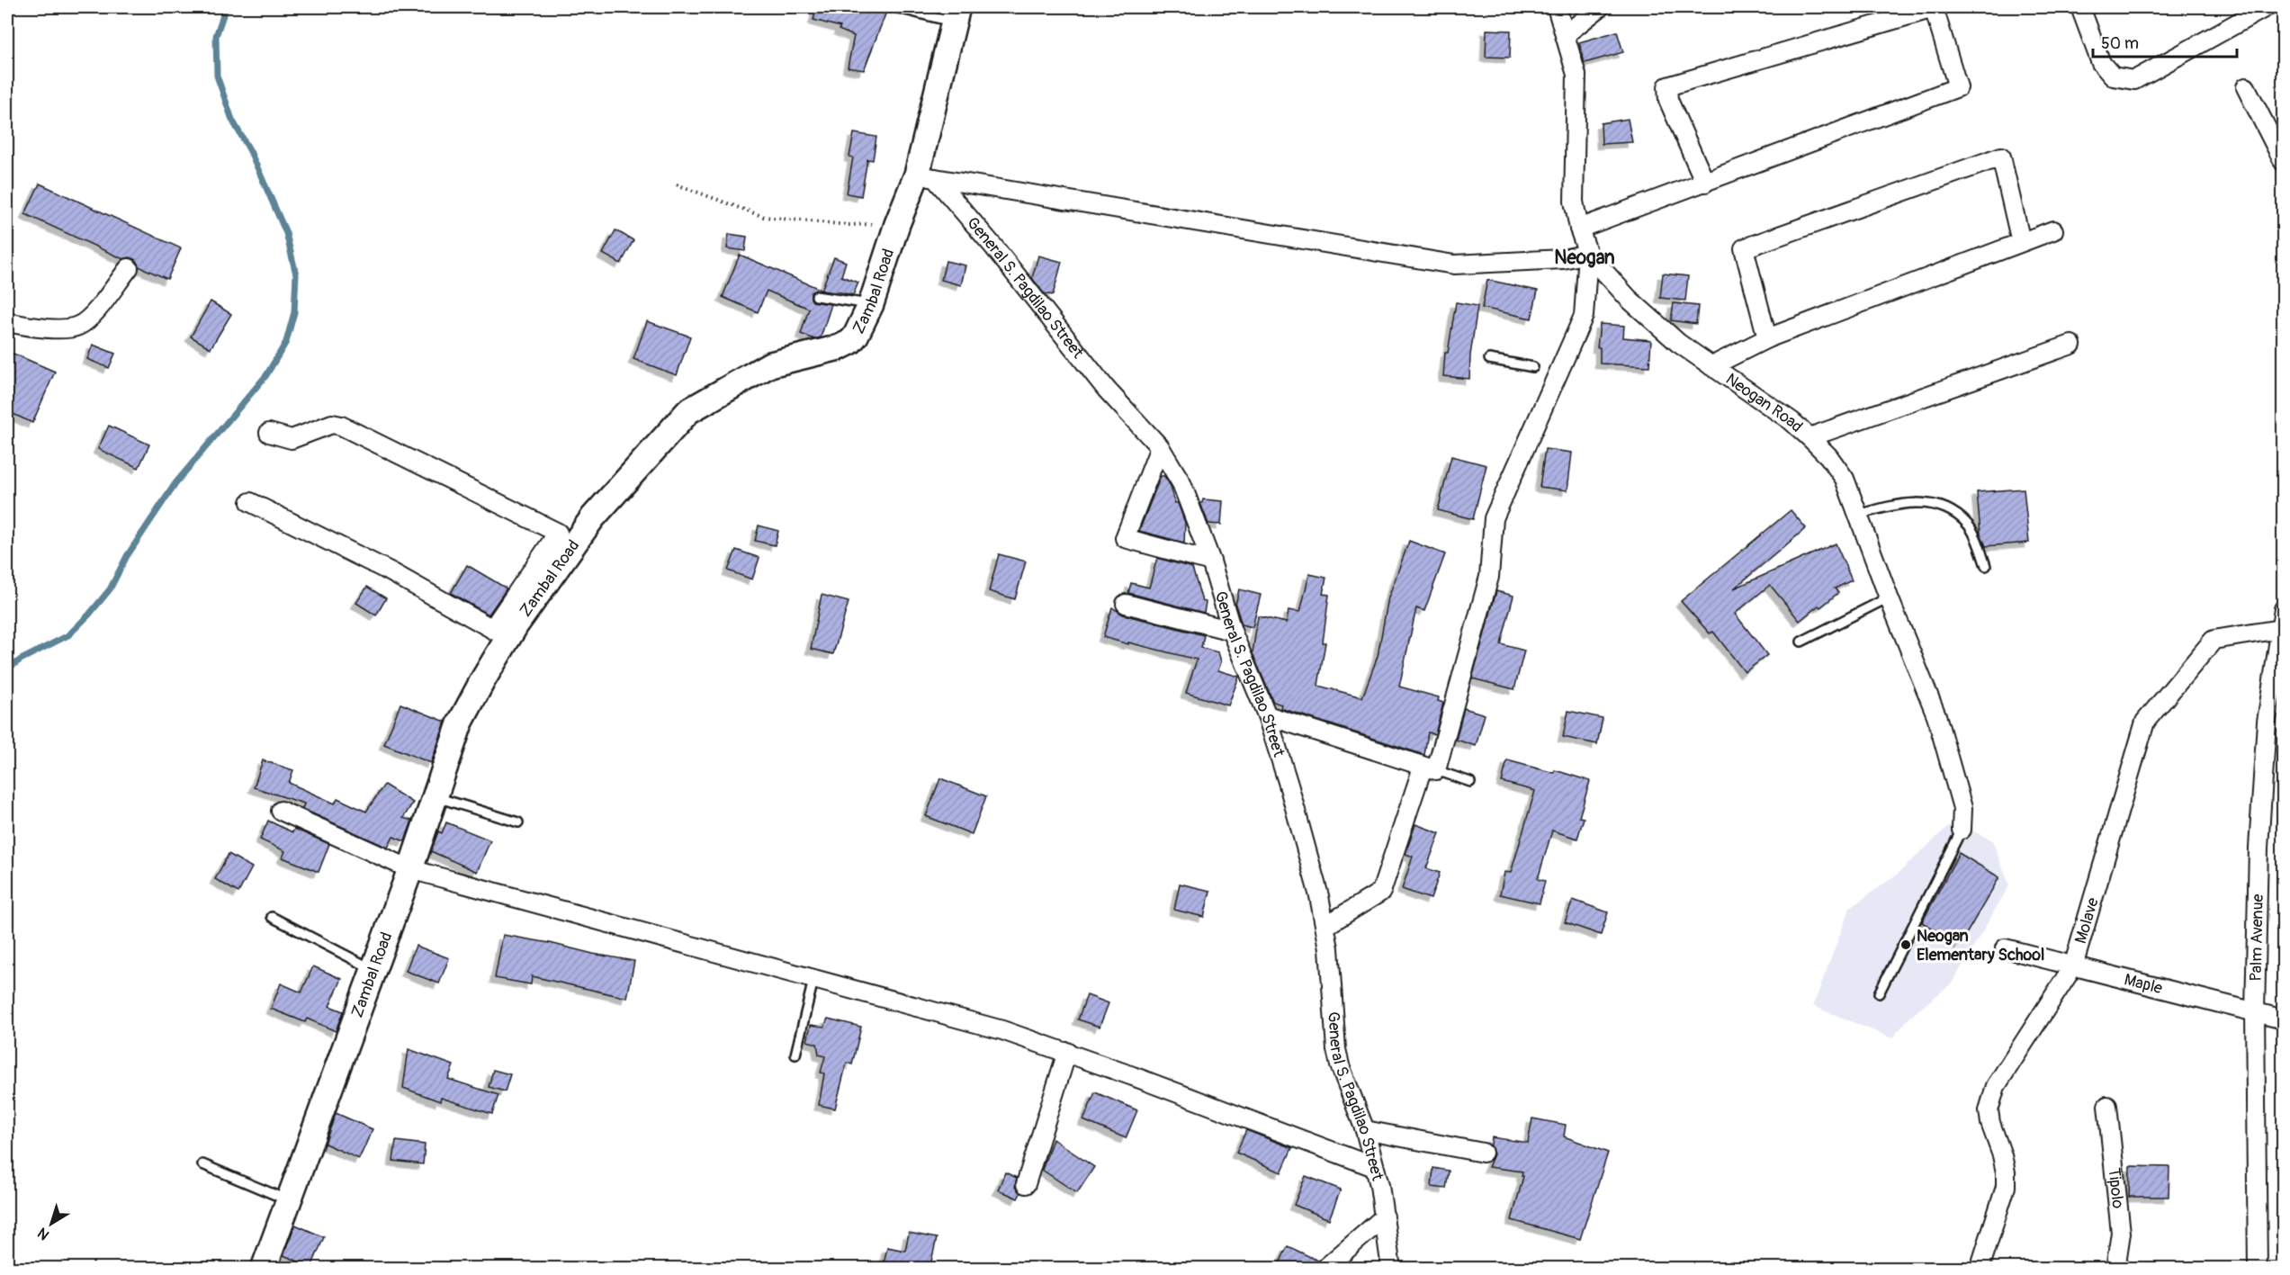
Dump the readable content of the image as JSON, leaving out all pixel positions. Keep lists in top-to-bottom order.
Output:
{
  "streets": {
    "street": [
      "General S. Pagdilao Street",
      "Zambal Road",
      "Neogan Road",
      "Molave",
      "Palm Avenue",
      "Maple",
      "Tipolo"
    ]
  },
  "crossings": [
    ["General S. Pagdilao Street", "Zambal Road"],
    ["Molave", "Palm Avenue"],
    ["Molave", "Maple"],
    ["Palm Avenue", "Maple"]
  ],
  "districts": ["Neogan"],
  "places": ["Neogan Elementary School"],
  "scale_bar": "50 m",
  "north": "bottom left"
}
